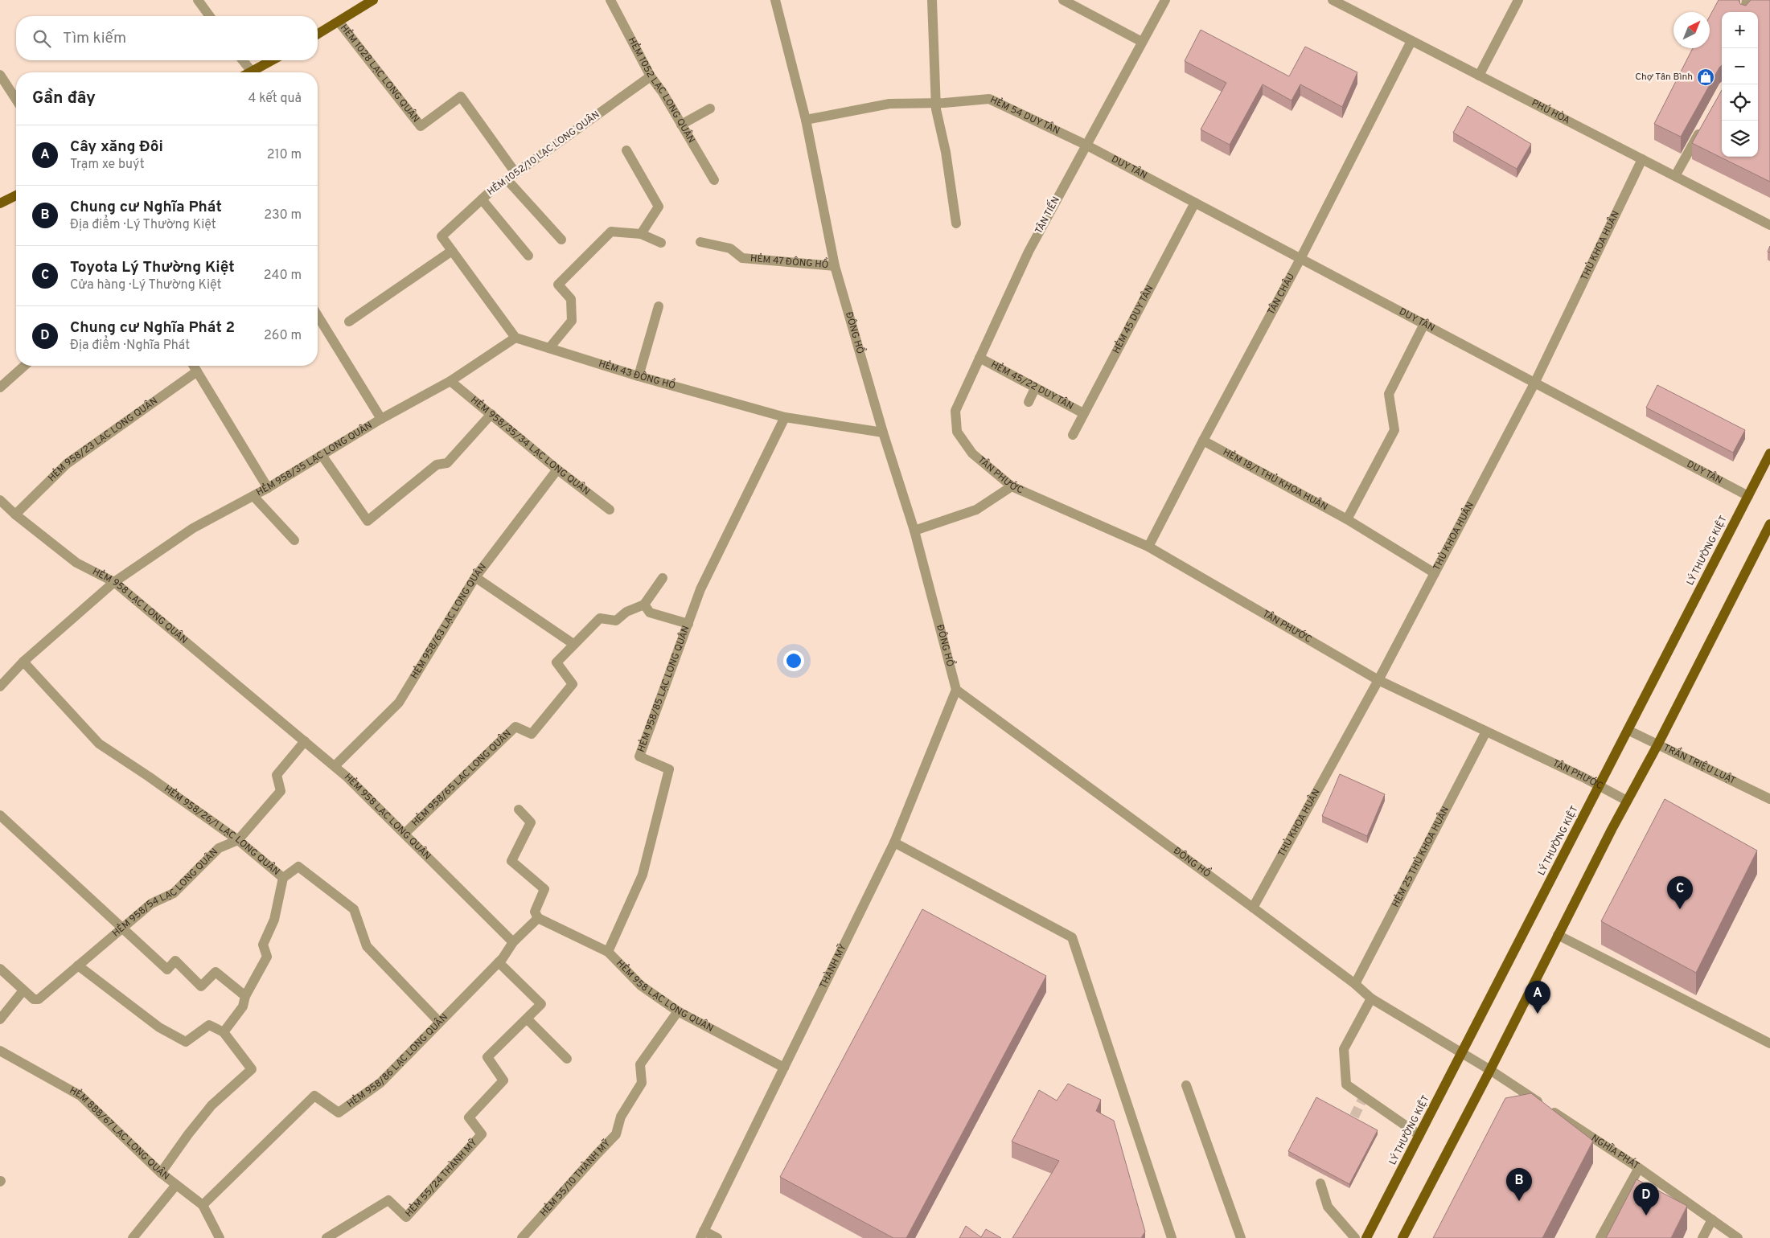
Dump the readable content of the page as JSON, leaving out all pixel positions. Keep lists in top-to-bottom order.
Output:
{
  "streets": {
    "main road": ["LÝ THƯỜNG KIỆT"],
    "street": [
      "HẺM 1028 LẠC LONG QUÂN",
      "HẺM 1052 LẠC LONG QUÂN",
      "PHÚ HÒA",
      "HẺM 54 DUY TÂN",
      "HẺM 1052/10 LẠC LONG QUÂN",
      "DUY TÂN",
      "TÂN TIẾN",
      "THỦ KHOA HUÂN",
      "HẺM 47 ĐÔNG HỒ",
      "TÂN CHÂU",
      "HẺM 45 DUY TÂN",
      "ĐÔNG HỒ",
      "HẺM 43 ĐÔNG HỒ",
      "HẺM 45/22 DUY TÂN",
      "HẺM 958/23 LẠC LONG QUÂN",
      "HẺM 958/35/34 LẠC LONG QUÂN",
      "HẺM 958/35 LẠC LONG QUÂN",
      "TÂN PHƯỚC",
      "HẺM 18/1 THỦ KHOA HUÂN",
      "HẺM 958 LẠC LONG QUÂN",
      "HẺM 958/63 LẠC LONG QUÂN",
      "HẺM 958/85 LẠC LONG QUÂN",
      "TRẦN TRIỆU LUẬT",
      "HẺM 958/65 LẠC LONG QUÂN",
      "HẺM 958/26/1 LẠC LONG QUÂN",
      "HẺM 25 THỦ KHOA HUÂN",
      "HẺM 958/54 LẠC LONG QUÂN",
      "THÀNH MỸ",
      "HẺM 958/86 LẠC LONG QUÂN",
      "HẺM 888/67 LẠC LONG QUÂN",
      "NGHĨA PHÁT",
      "HẺM 55/24 THÀNH MỸ",
      "HẺM 55/10 THÀNH MỸ"
    ]
  },
  "crossings": [
    ["HẺM 1028 LẠC LONG QUÂN", "HẺM 1052/10 LẠC LONG QUÂN"],
    ["HẺM 1052 LẠC LONG QUÂN", "HẺM 1052/10 LẠC LONG QUÂN"],
    ["PHÚ HÒA", "THỦ KHOA HUÂN"],
    ["PHÚ HÒA", "TÂN CHÂU"],
    ["HẺM 54 DUY TÂN", "DUY TÂN"],
    ["HẺM 54 DUY TÂN", "TÂN TIẾN"],
    ["HẺM 54 DUY TÂN", "ĐÔNG HỒ"],
    ["DUY TÂN", "TÂN TIẾN"],
    ["DUY TÂN", "THỦ KHOA HUÂN"],
    ["DUY TÂN", "TÂN CHÂU"],
    ["DUY TÂN", "HẺM 45 DUY TÂN"],
    ["DUY TÂN", "LÝ THƯỜNG KIỆT"],
    ["TÂN TIẾN", "HẺM 45/22 DUY TÂN"],
    ["TÂN TIẾN", "TÂN PHƯỚC"],
    ["THỦ KHOA HUÂN", "ĐÔNG HỒ"],
    ["THỦ KHOA HUÂN", "TÂN PHƯỚC"],
    ["THỦ KHOA HUÂN", "HẺM 18/1 THỦ KHOA HUÂN"],
    ["HẺM 47 ĐÔNG HỒ", "ĐÔNG HỒ"],
    ["TÂN CHÂU", "TÂN PHƯỚC"],
    ["TÂN CHÂU", "HẺM 18/1 THỦ KHOA HUÂN"],
    ["HẺM 45 DUY TÂN", "HẺM 45/22 DUY TÂN"],
    ["ĐÔNG HỒ", "HẺM 43 ĐÔNG HỒ"],
    ["ĐÔNG HỒ", "LÝ THƯỜNG KIỆT"],
    ["ĐÔNG HỒ", "HẺM 25 THỦ KHOA HUÂN"],
    ["ĐÔNG HỒ", "THÀNH MỸ"],
    ["ĐÔNG HỒ", "NGHĨA PHÁT"],
    ["HẺM 43 ĐÔNG HỒ", "HẺM 958/35 LẠC LONG QUÂN"],
    ["HẺM 43 ĐÔNG HỒ", "HẺM 958/85 LẠC LONG QUÂN"],
    ["HẺM 958/23 LẠC LONG QUÂN", "HẺM 958 LẠC LONG QUÂN"],
    ["HẺM 958/35/34 LẠC LONG QUÂN", "HẺM 958/35 LẠC LONG QUÂN"],
    ["HẺM 958/35/34 LẠC LONG QUÂN", "HẺM 958/63 LẠC LONG QUÂN"],
    ["HẺM 958/35 LẠC LONG QUÂN", "HẺM 958 LẠC LONG QUÂN"],
    ["HẺM 958/35 LẠC LONG QUÂN", "HẺM 958/26/1 LẠC LONG QUÂN"],
    ["TÂN PHƯỚC", "LÝ THƯỜNG KIỆT"],
    ["TÂN PHƯỚC", "HẺM 25 THỦ KHOA HUÂN"],
    ["LÝ THƯỜNG KIỆT", "TRẦN TRIỆU LUẬT"],
    ["LÝ THƯỜNG KIỆT", "NGHĨA PHÁT"],
    ["HẺM 958 LẠC LONG QUÂN", "HẺM 958/63 LẠC LONG QUÂN"],
    ["HẺM 958 LẠC LONG QUÂN", "HẺM 958/85 LẠC LONG QUÂN"],
    ["HẺM 958 LẠC LONG QUÂN", "HẺM 958/65 LẠC LONG QUÂN"],
    ["HẺM 958 LẠC LONG QUÂN", "HẺM 958/54 LẠC LONG QUÂN"],
    ["HẺM 958 LẠC LONG QUÂN", "THÀNH MỸ"],
    ["HẺM 958 LẠC LONG QUÂN", "HẺM 958/86 LẠC LONG QUÂN"],
    ["HẺM 958 LẠC LONG QUÂN", "HẺM 55/10 THÀNH MỸ"],
    ["HẺM 958/26/1 LẠC LONG QUÂN", "HẺM 958/54 LẠC LONG QUÂN"],
    ["HẺM 958/26/1 LẠC LONG QUÂN", "HẺM 958/86 LẠC LONG QUÂN"],
    ["HẺM 958/86 LẠC LONG QUÂN", "HẺM 888/67 LẠC LONG QUÂN"],
    ["HẺM 958/86 LẠC LONG QUÂN", "HẺM 55/24 THÀNH MỸ"]
  ],
  "places": {
    "shop": ["Chợ Tân Bình"]
  },
  "north": "top right",
  "page": {
    "map_buttons": ["+", "−"],
    "search": "Tìm kiếm",
    "heading": ["Gần đây", "4 kết quả"],
    "list": [
      {
        "mark": "A",
        "name": "Cây xăng Đôi",
        "note": "Trạm xe buýt",
        "value": "210 m"
      },
      {
        "mark": "B",
        "name": "Chung cư Nghĩa Phát",
        "note": "Địa điểm · Lý Thường Kiệt",
        "value": "230 m"
      },
      {
        "mark": "C",
        "name": "Toyota Lý Thường Kiệt",
        "note": "Cửa hàng · Lý Thường Kiệt",
        "value": "240 m"
      },
      {
        "mark": "D",
        "name": "Chung cư Nghĩa Phát 2",
        "note": "Địa điểm · Nghĩa Phát",
        "value": "260 m"
      }
    ],
    "pins": [
      "C",
      "A",
      "B",
      "D"
    ]
  }
}
